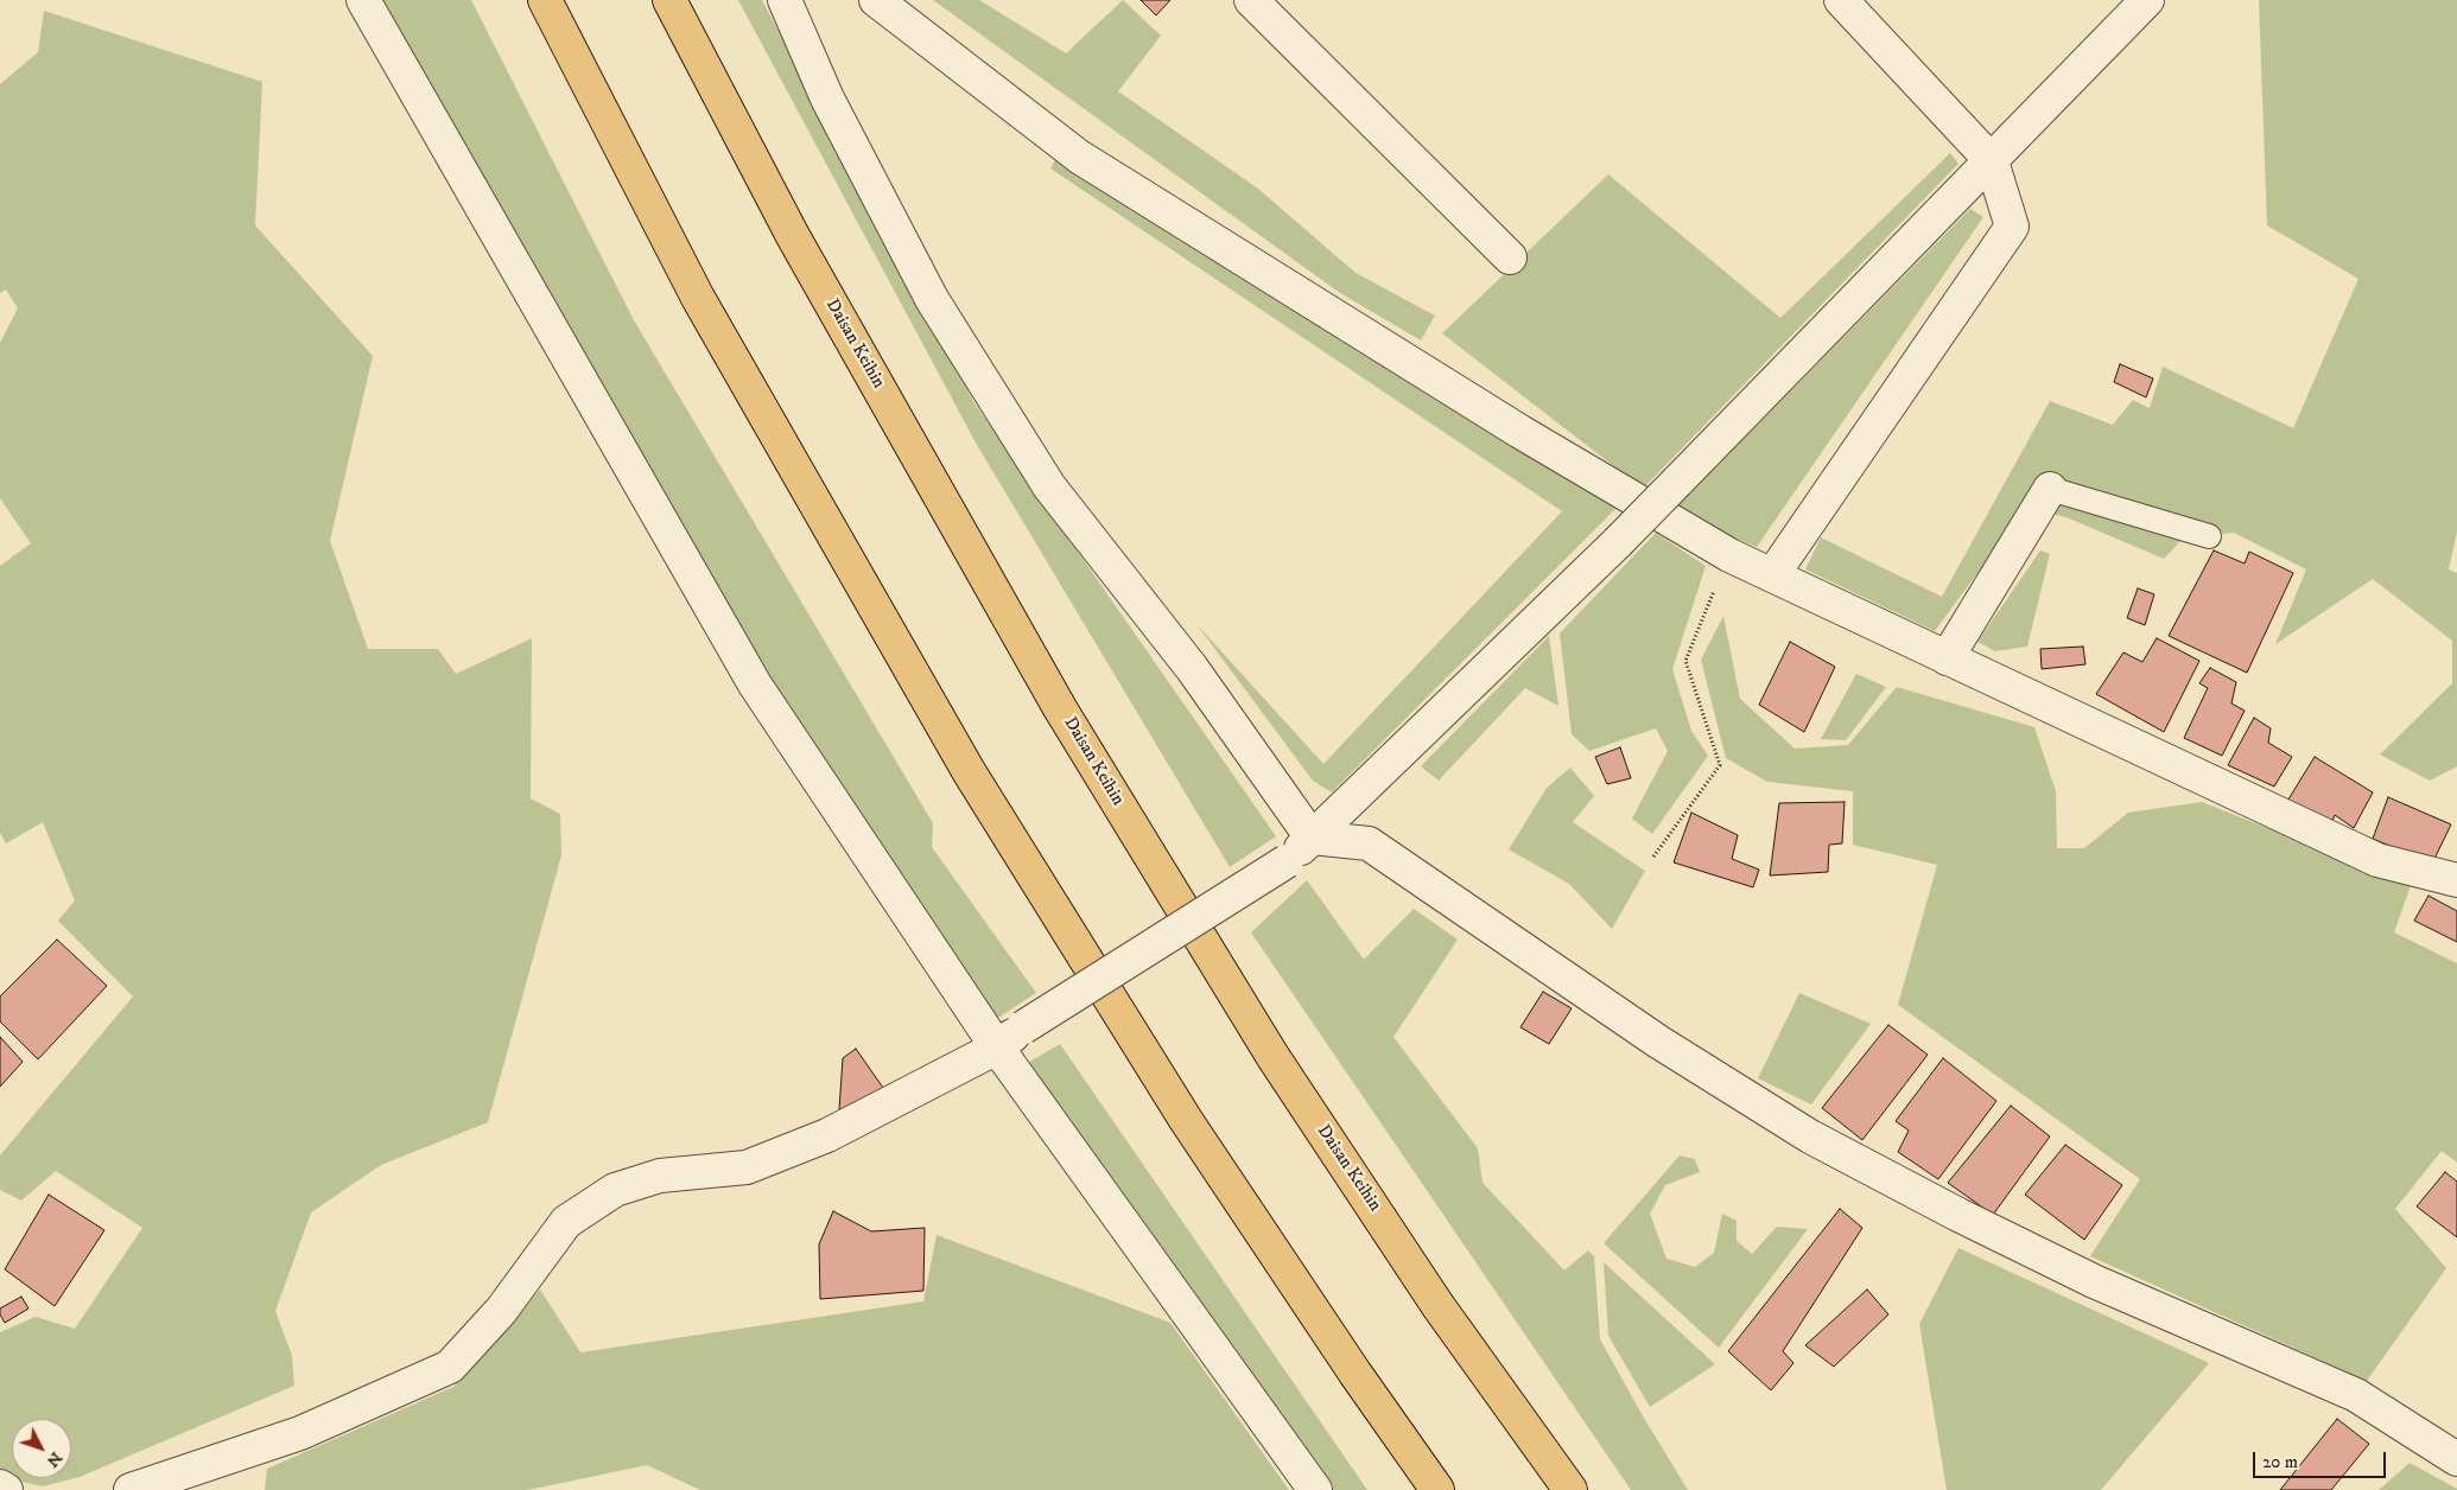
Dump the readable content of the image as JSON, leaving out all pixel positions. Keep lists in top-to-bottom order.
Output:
{
  "streets": {
    "highway": ["Daisan Keihin"]
  },
  "scale_bar": "20 m",
  "north": "bottom right"
}
